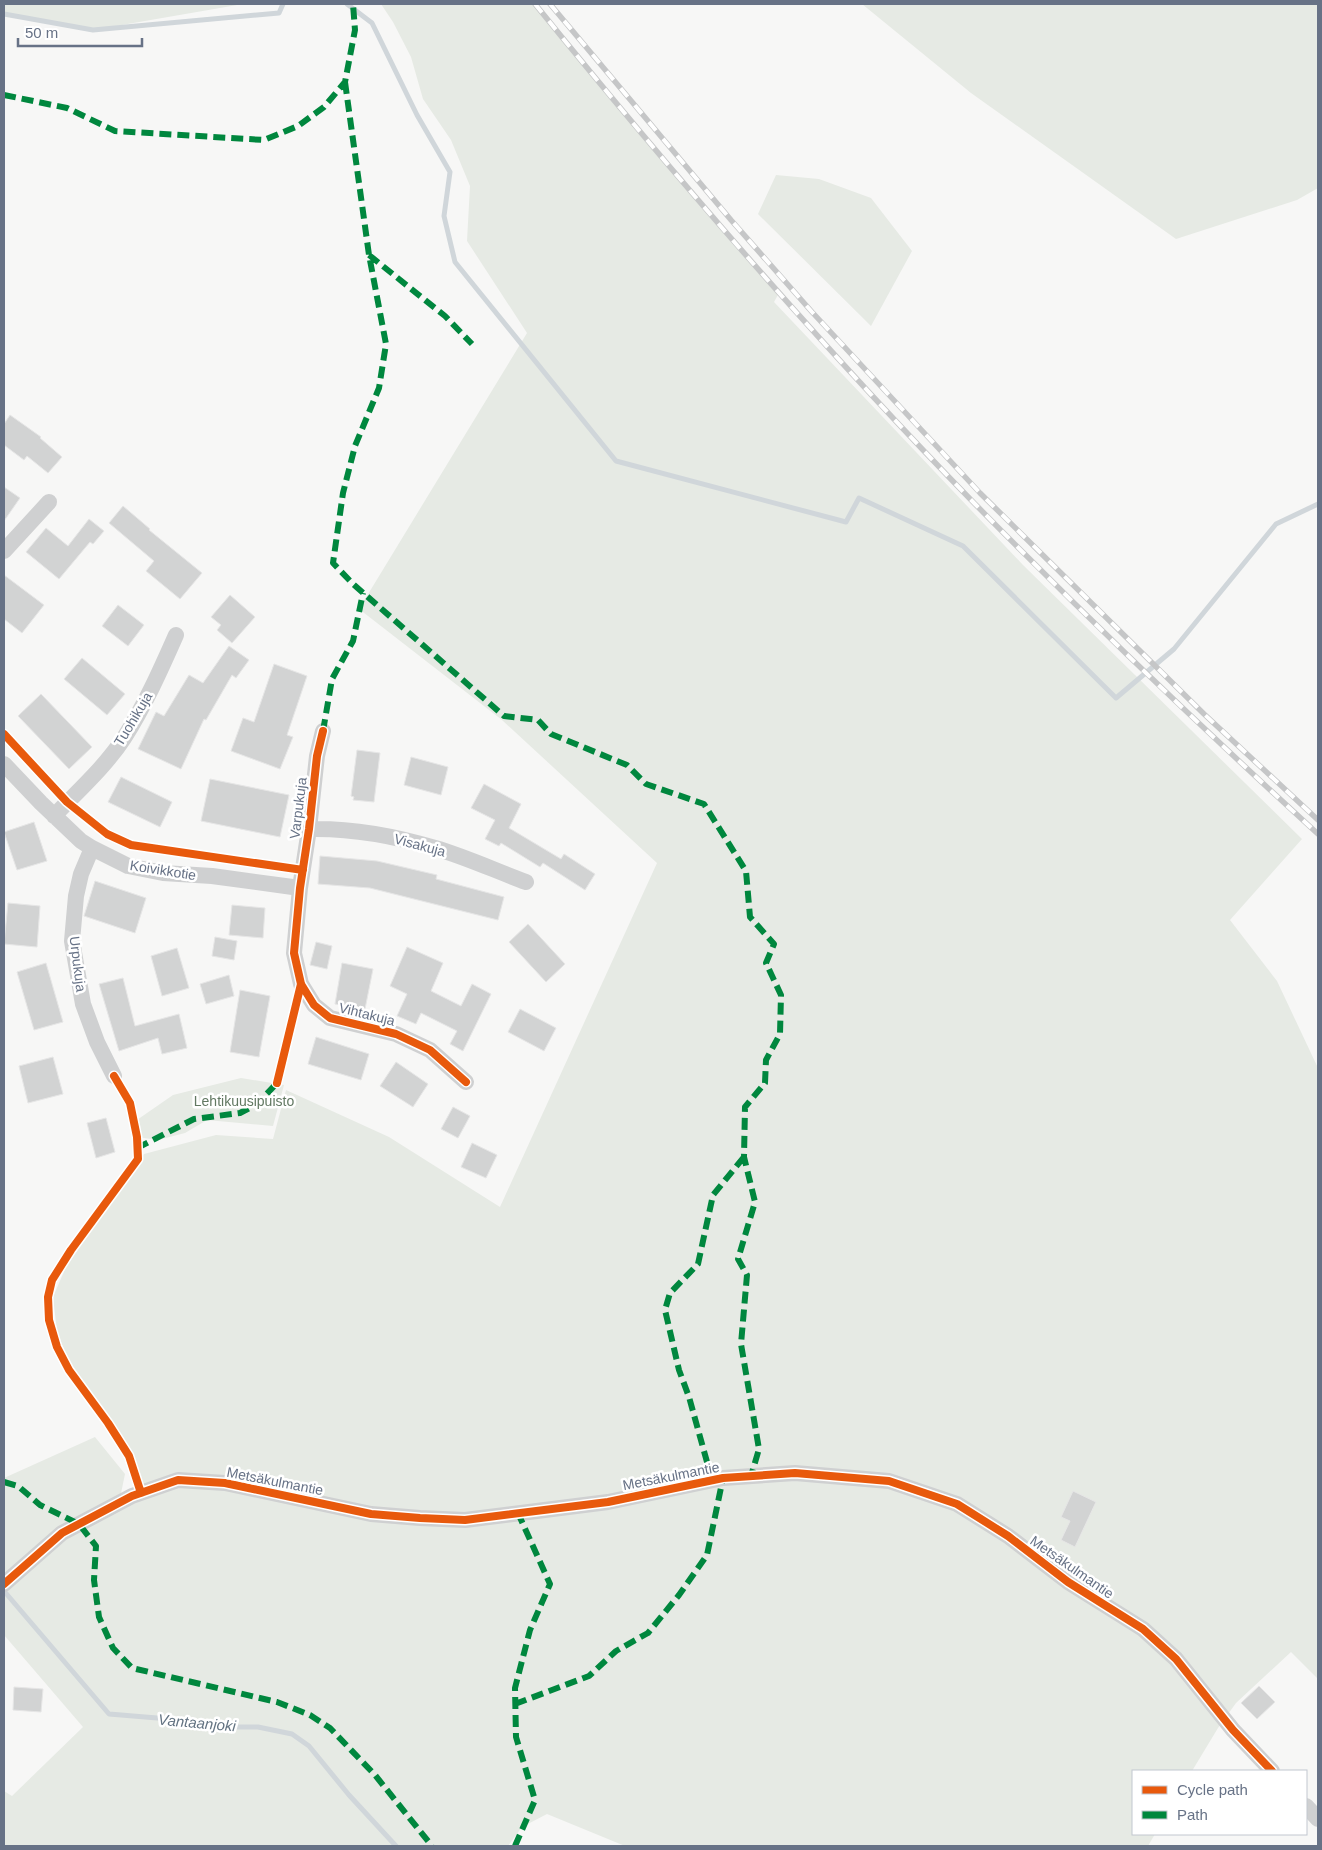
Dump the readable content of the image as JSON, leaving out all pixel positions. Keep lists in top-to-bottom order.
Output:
{
  "streets": {
    "street": [
      "Tuohikuja",
      "Varpukuja",
      "Visakuja",
      "Koivikkotie",
      "Urpukuja",
      "Vihtakuja",
      "Metsäkulmantie"
    ]
  },
  "crossings": [
    ["Tuohikuja", "Koivikkotie"],
    ["Varpukuja", "Visakuja"],
    ["Varpukuja", "Koivikkotie"],
    ["Varpukuja", "Vihtakuja"],
    ["Koivikkotie", "Urpukuja"],
    ["Koivikkotie", "Vihtakuja"]
  ],
  "water": ["Vantaanjoki"],
  "parks": ["Lehtikuusipuisto"],
  "legend": ["Cycle path", "Path"],
  "scale_bar": "50 m"
}
